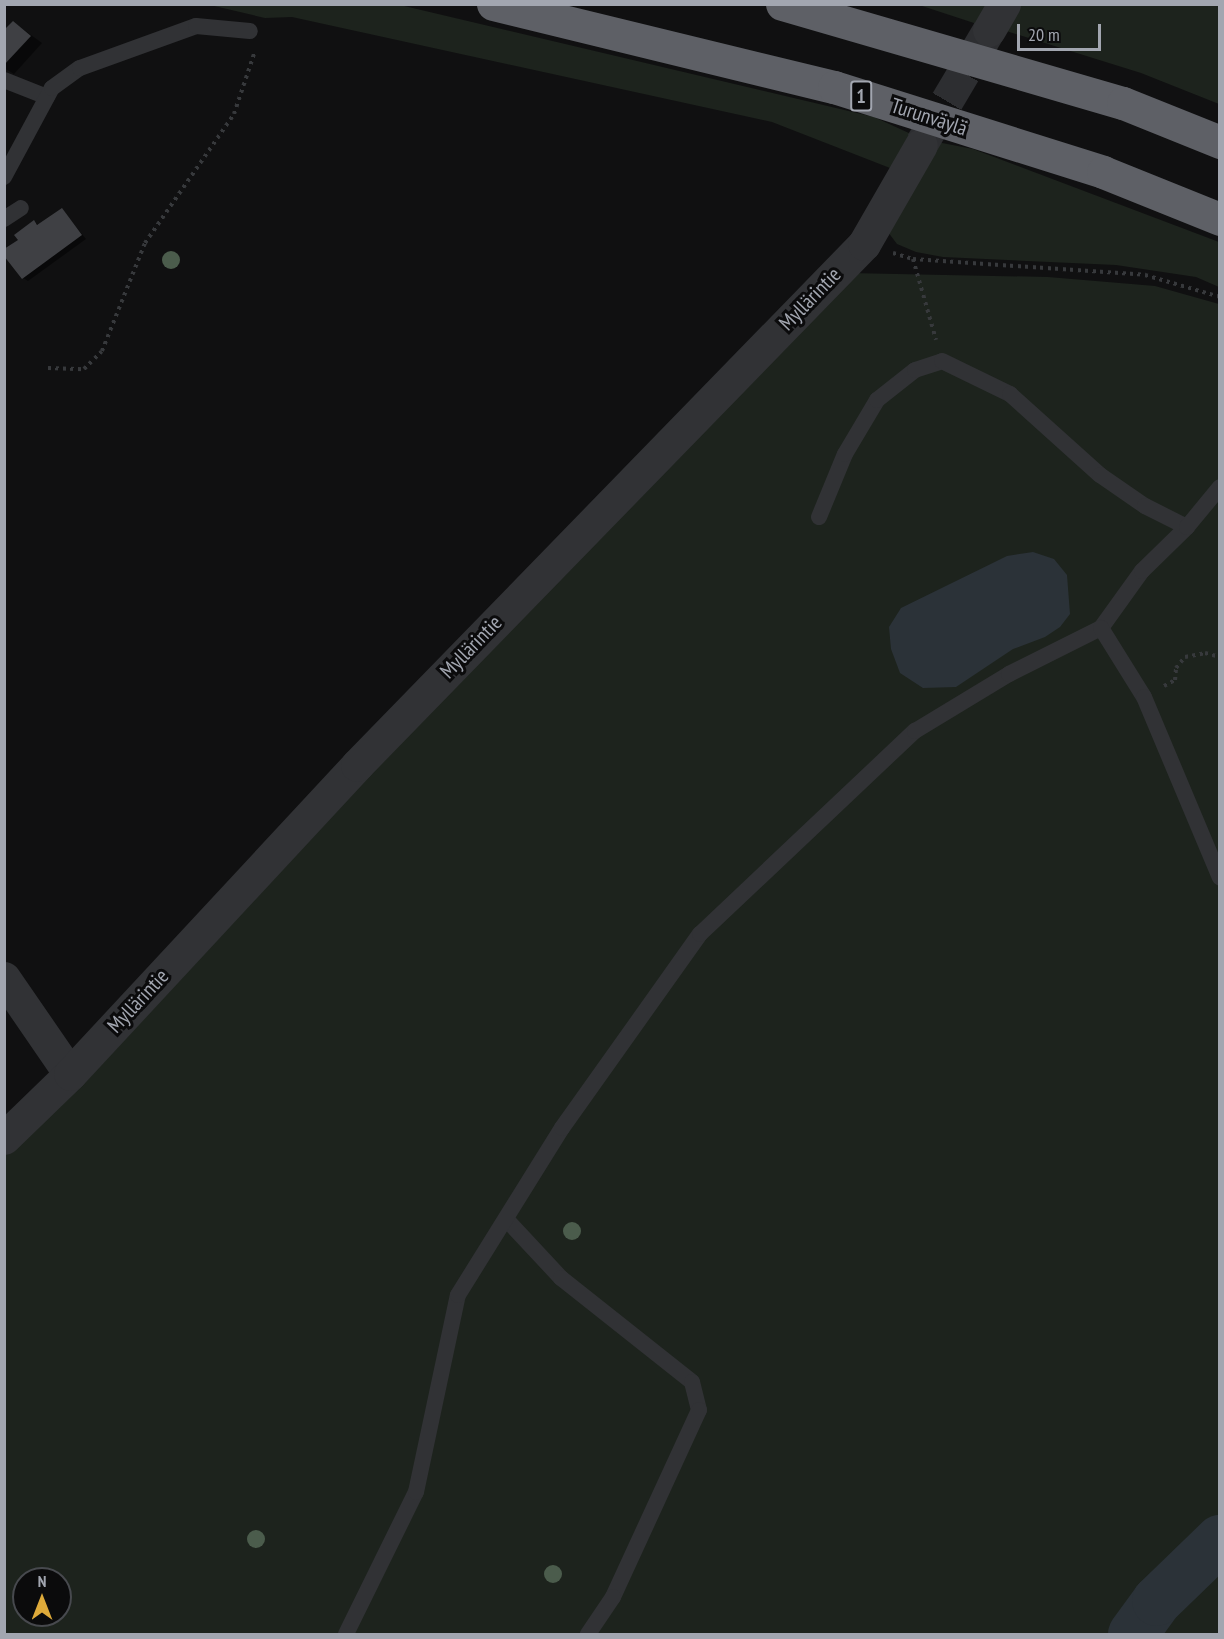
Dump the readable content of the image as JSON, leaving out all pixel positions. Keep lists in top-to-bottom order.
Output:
{
  "streets": {
    "highway": ["1", "Turunväylä"],
    "street": ["Myllärintie"]
  },
  "scale_bar": "20 m",
  "north": "top"
}
